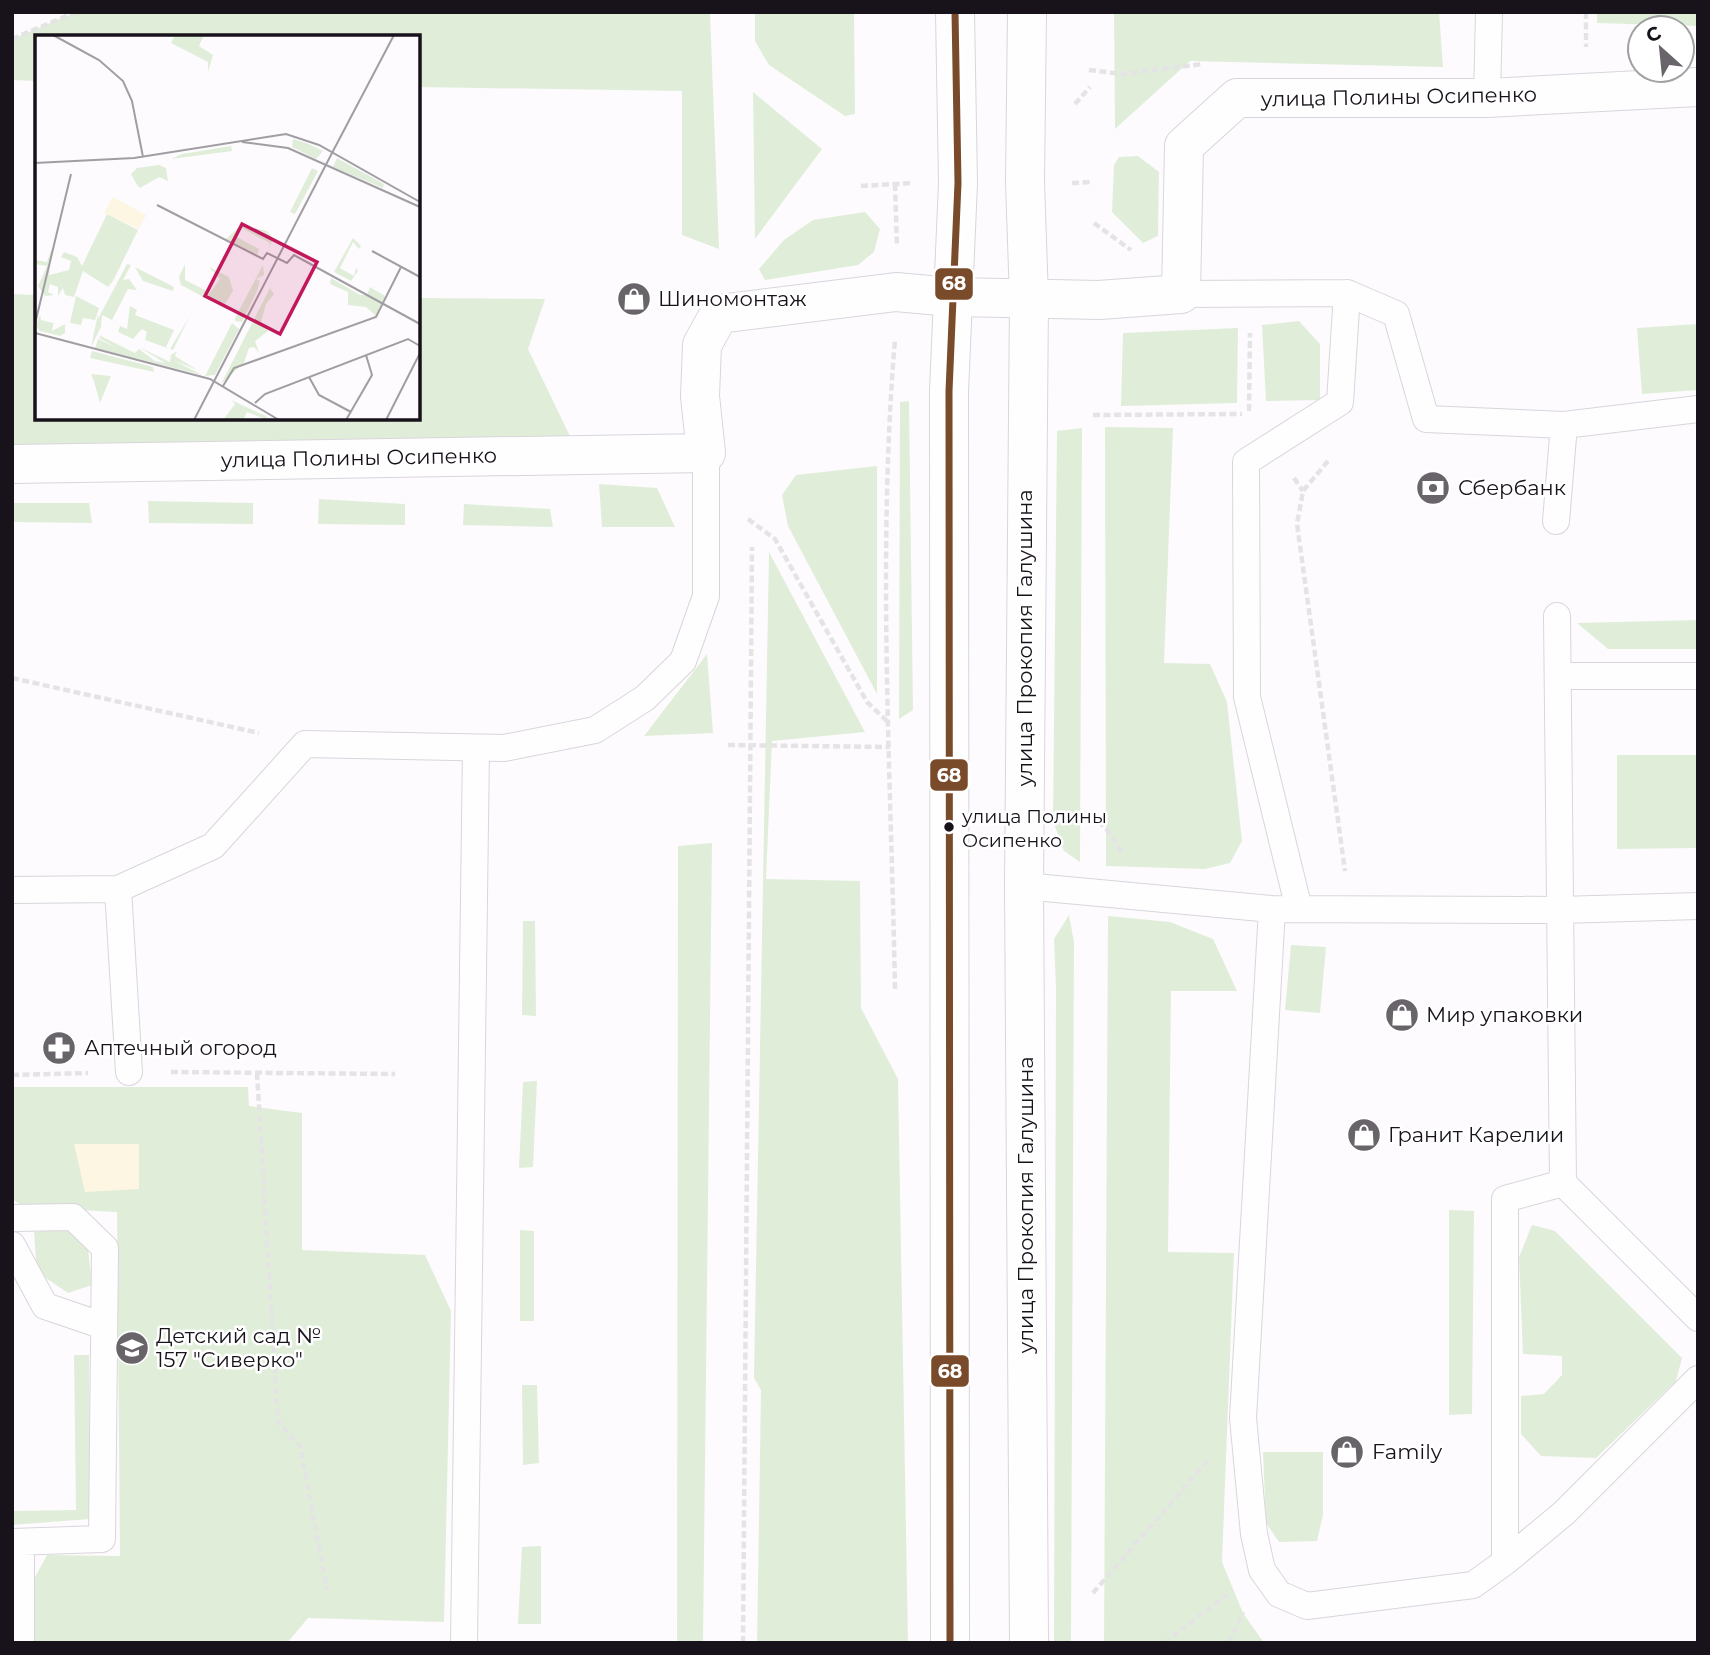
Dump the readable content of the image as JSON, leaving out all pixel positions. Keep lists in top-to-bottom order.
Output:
{
  "streets": {
    "main road": ["улица Полины Осипенко", "улица Прокопия Галушина"]
  },
  "places": {
    "shop": [
      "Шиномонтаж",
      "Мир упаковки",
      "Гранит Карелии",
      "Family"
    ],
    "bank": ["Сбербанк"],
    "other": ["улица Полины Осипенко"],
    "pharmacy": ["Аптечный огород"],
    "school or university": ["Детский сад № 157 \"Сиверко\""]
  },
  "lines": ["transit line 68"],
  "north": "top left"
}
